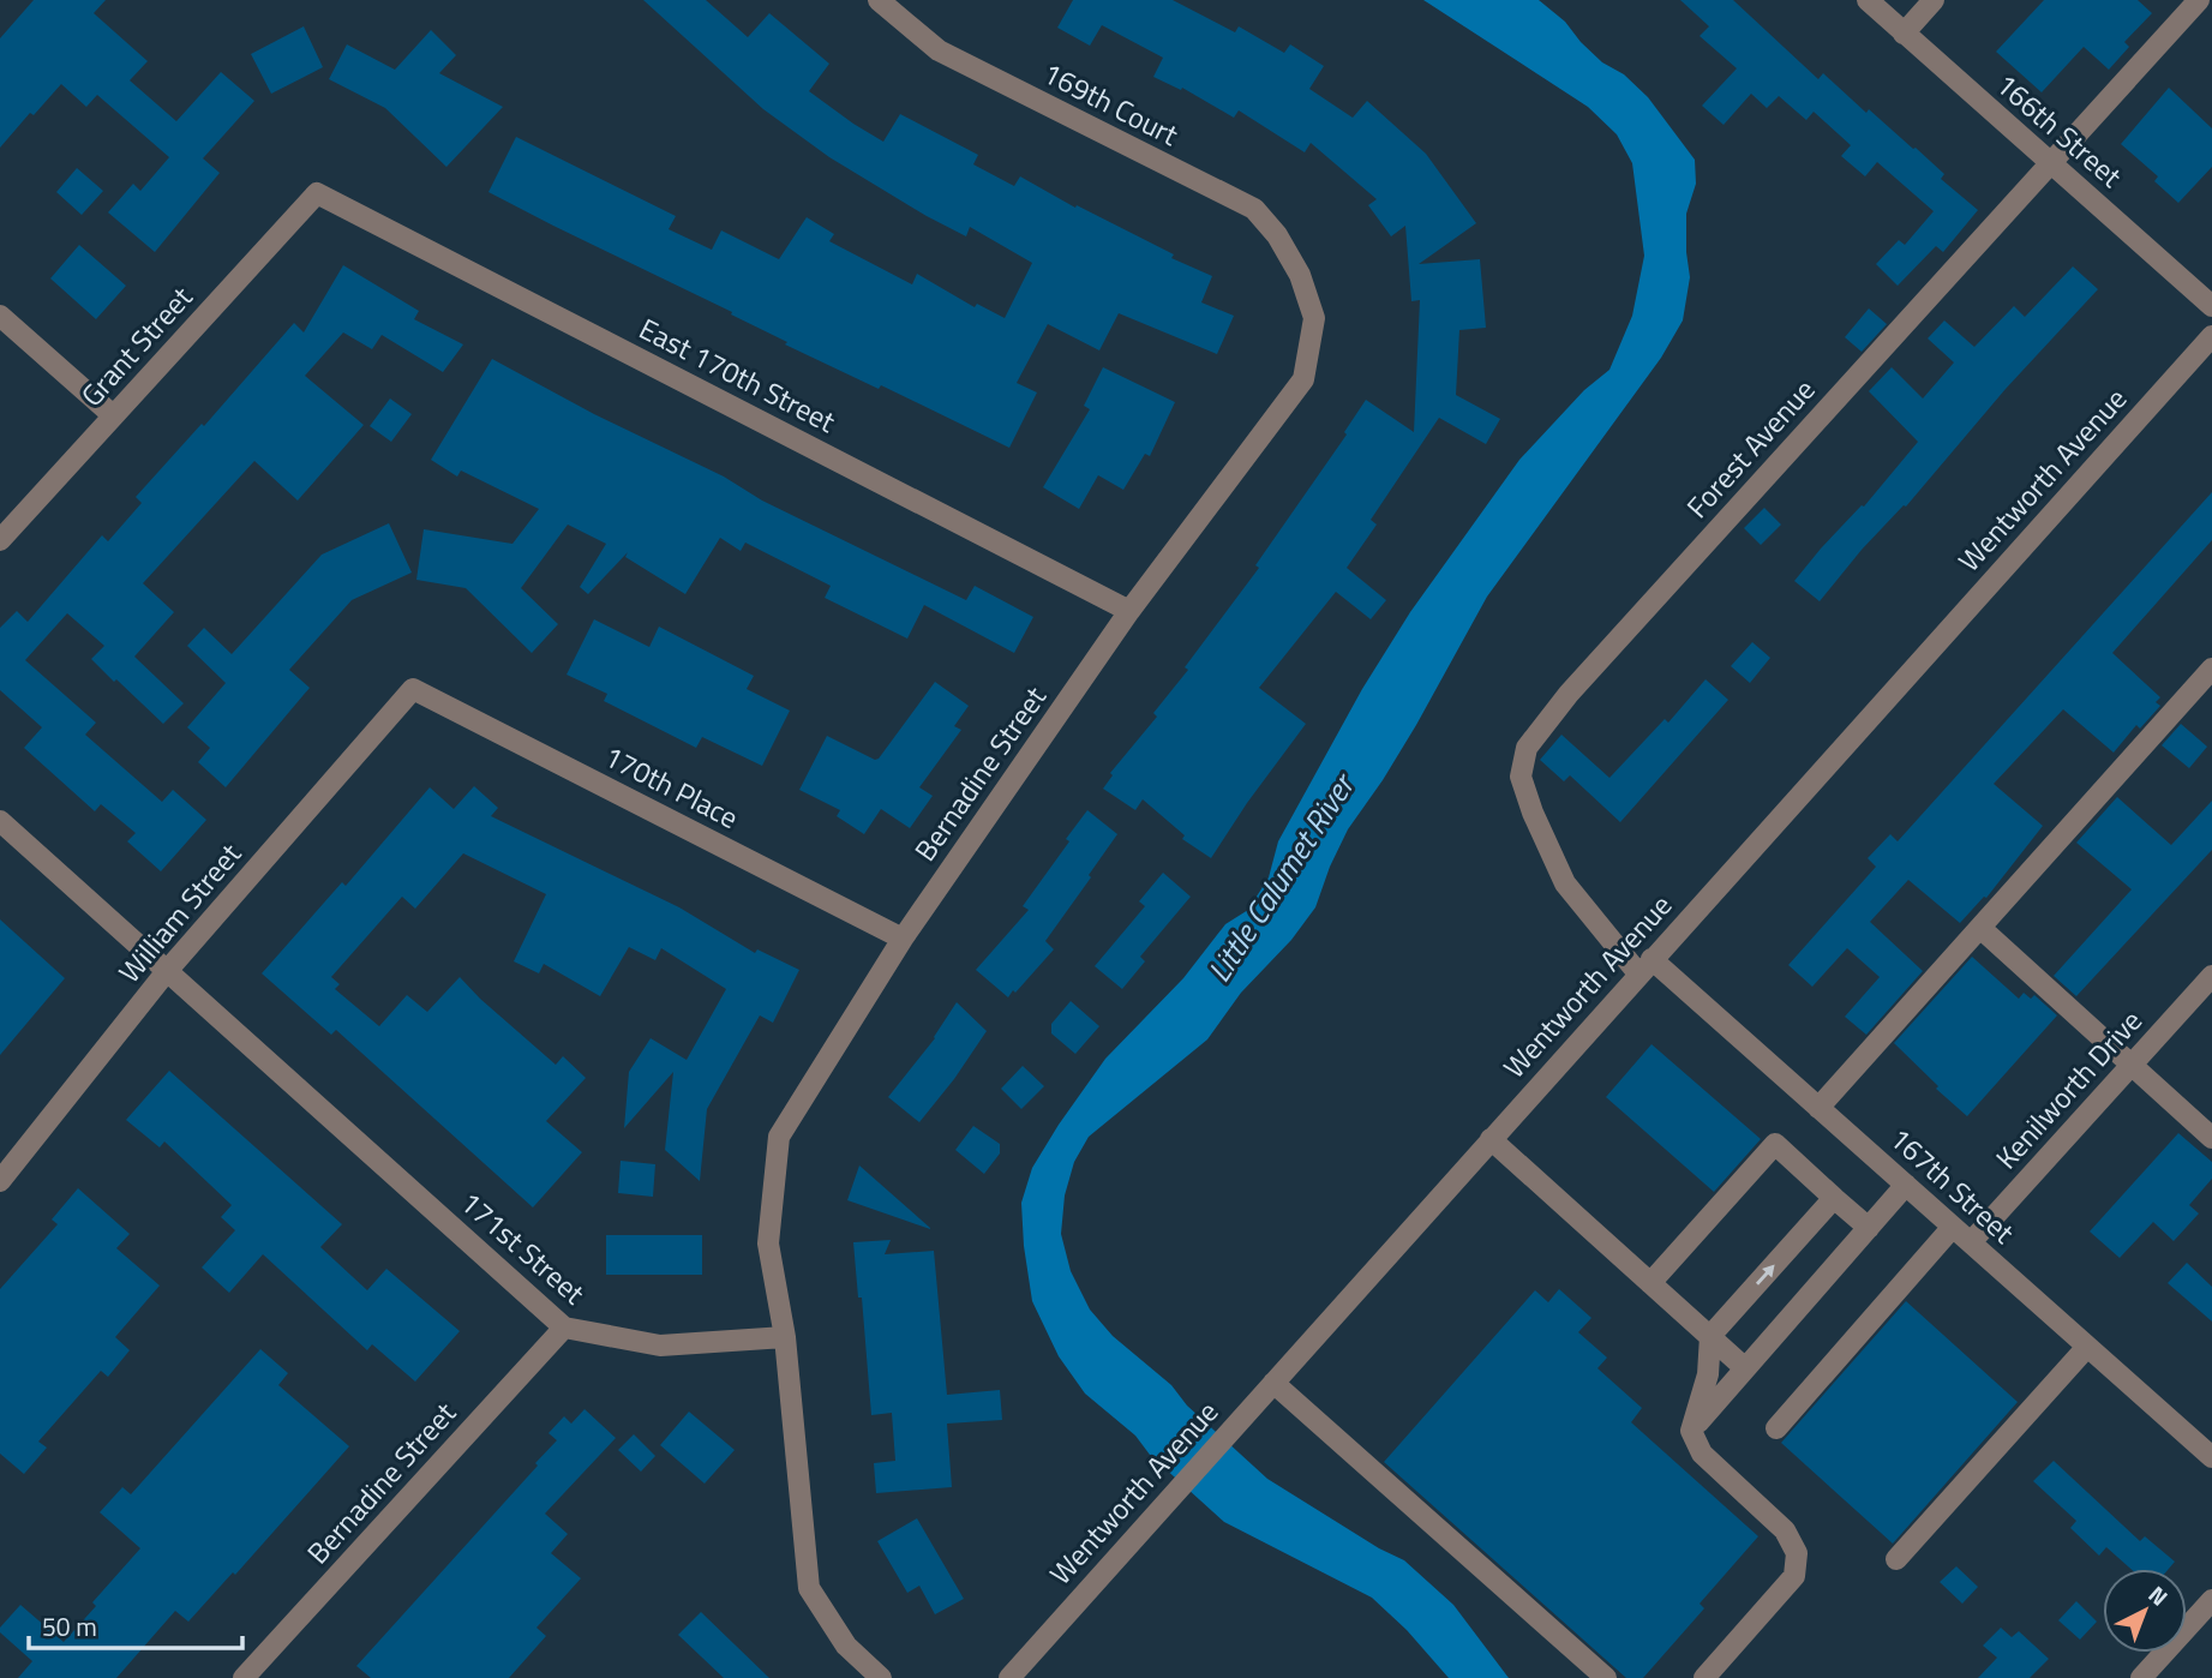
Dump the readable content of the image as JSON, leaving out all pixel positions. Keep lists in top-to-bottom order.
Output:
{
  "streets": {
    "street": [
      "169th Court",
      "166th Street",
      "Grant Street",
      "East 170th Street",
      "Forest Avenue",
      "Wentworth Avenue",
      "Bernadine Street",
      "170th Place",
      "William Street",
      "Kenilworth Drive",
      "167th Street",
      "171st Street"
    ]
  },
  "crossings": [
    ["169th Court", "Bernadine Street"],
    ["166th Street", "Forest Avenue"],
    ["Grant Street", "East 170th Street"],
    ["East 170th Street", "Bernadine Street"],
    ["Forest Avenue", "Wentworth Avenue"],
    ["Forest Avenue", "167th Street"],
    ["Wentworth Avenue", "167th Street"],
    ["Bernadine Street", "170th Place"],
    ["Bernadine Street", "171st Street"],
    ["170th Place", "William Street"],
    ["William Street", "171st Street"],
    ["Kenilworth Drive", "167th Street"]
  ],
  "water": ["Little Calumet River"],
  "scale_bar": "50 m",
  "north": "top right"
}
